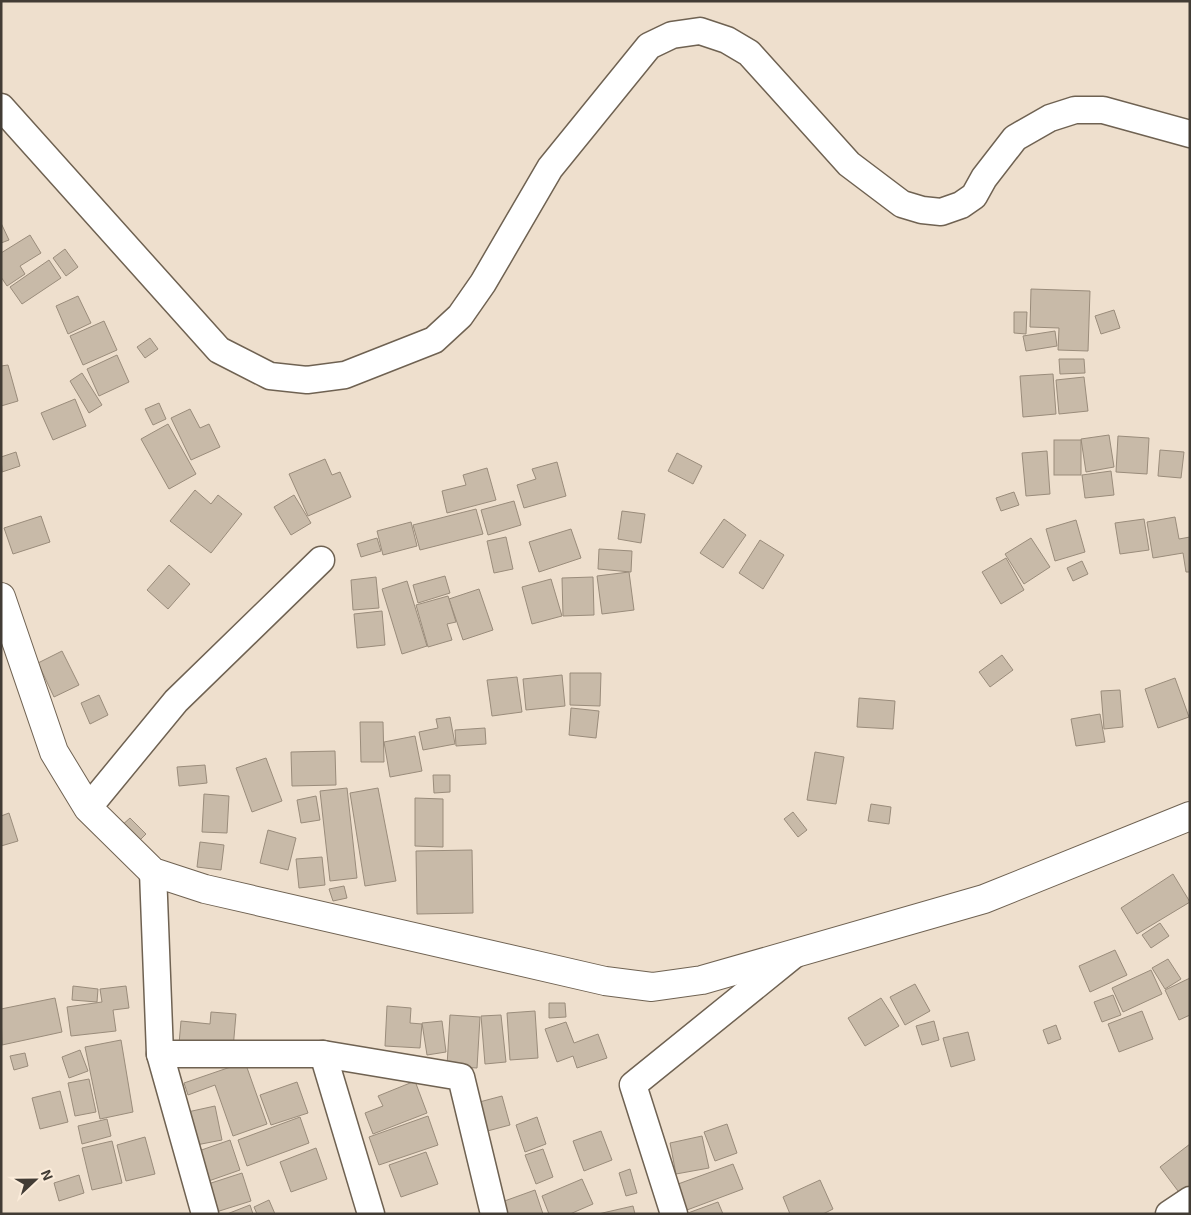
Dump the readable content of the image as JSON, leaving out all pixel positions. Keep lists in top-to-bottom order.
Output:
{
  "north": "right"
}
